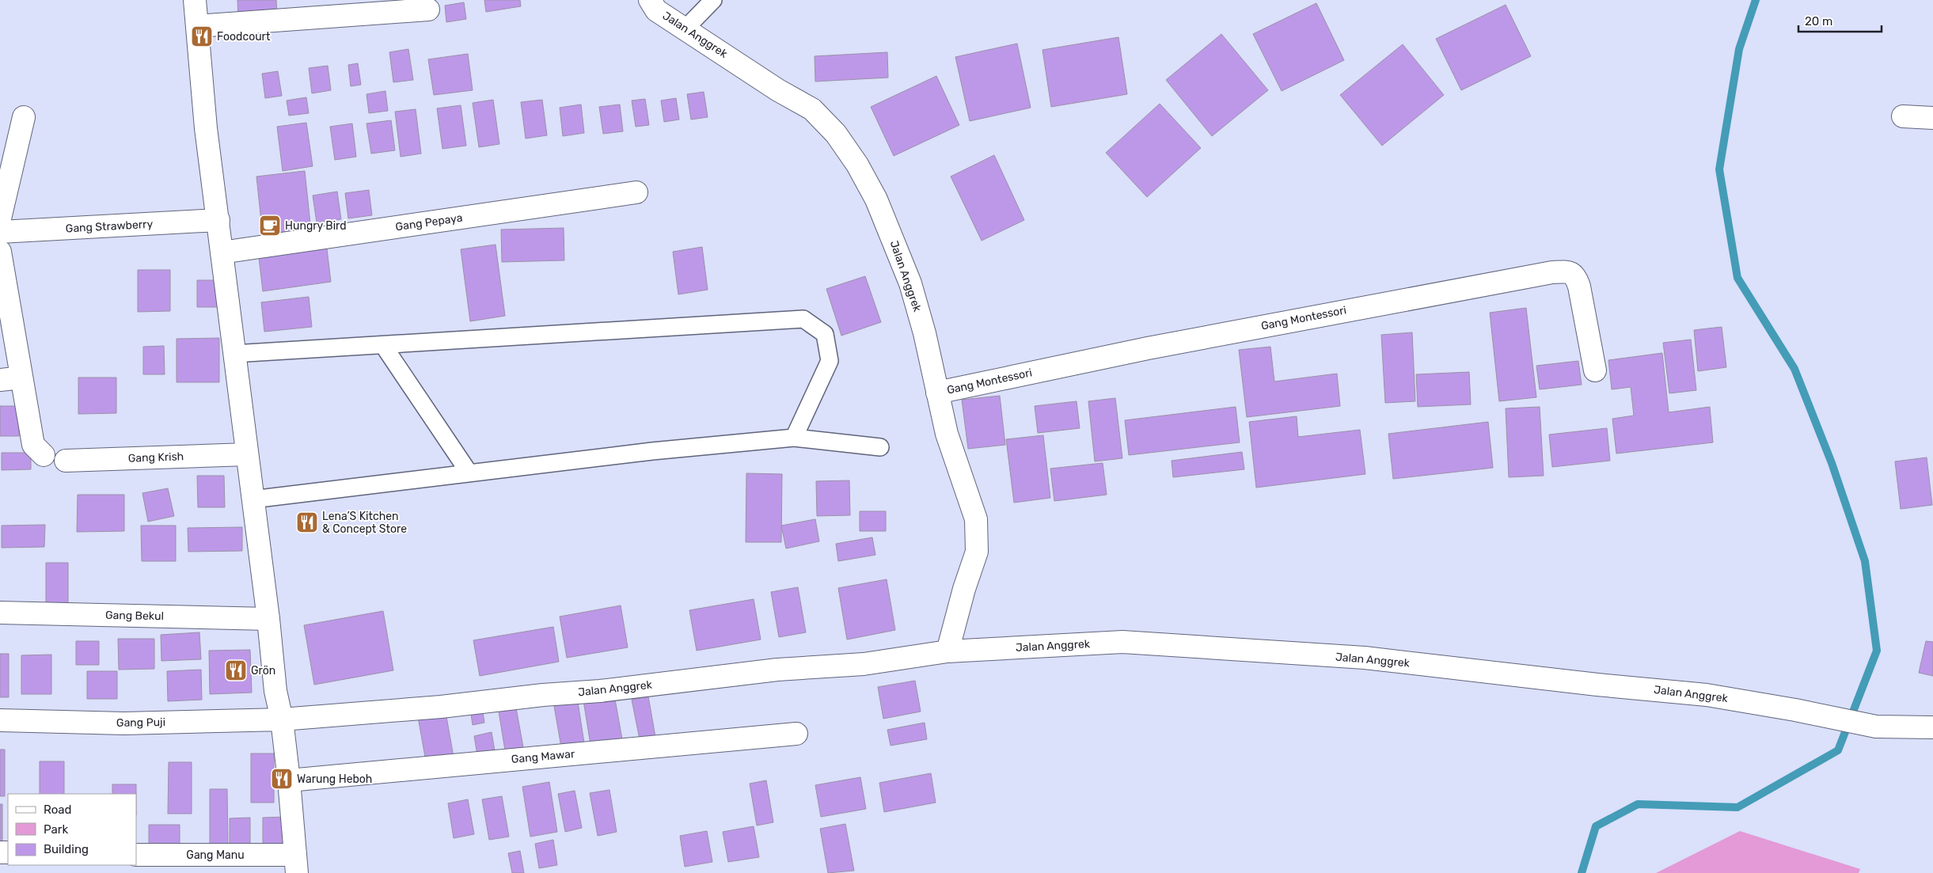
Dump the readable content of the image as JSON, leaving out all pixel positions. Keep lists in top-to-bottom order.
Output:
{
  "streets": {
    "street": [
      "Jalan Anggrek",
      "Gang Pepaya",
      "Gang Strawberry",
      "Gang Montessori",
      "Gang Krish",
      "Gang Bekul",
      "Gang Puji",
      "Gang Mawar",
      "Gang Manu"
    ]
  },
  "crossings": [
    ["Jalan Anggrek", "Gang Montessori"],
    ["Jalan Anggrek", "Gang Puji"]
  ],
  "places": {
    "restaurant": [
      "Foodcourt",
      "Lena’S Kitchen & Concept Store",
      "Grön",
      "Warung Heboh"
    ],
    "cafe": ["Hungry Bird"]
  },
  "legend": ["Road", "Park", "Building"],
  "scale_bar": "20 m"
}
